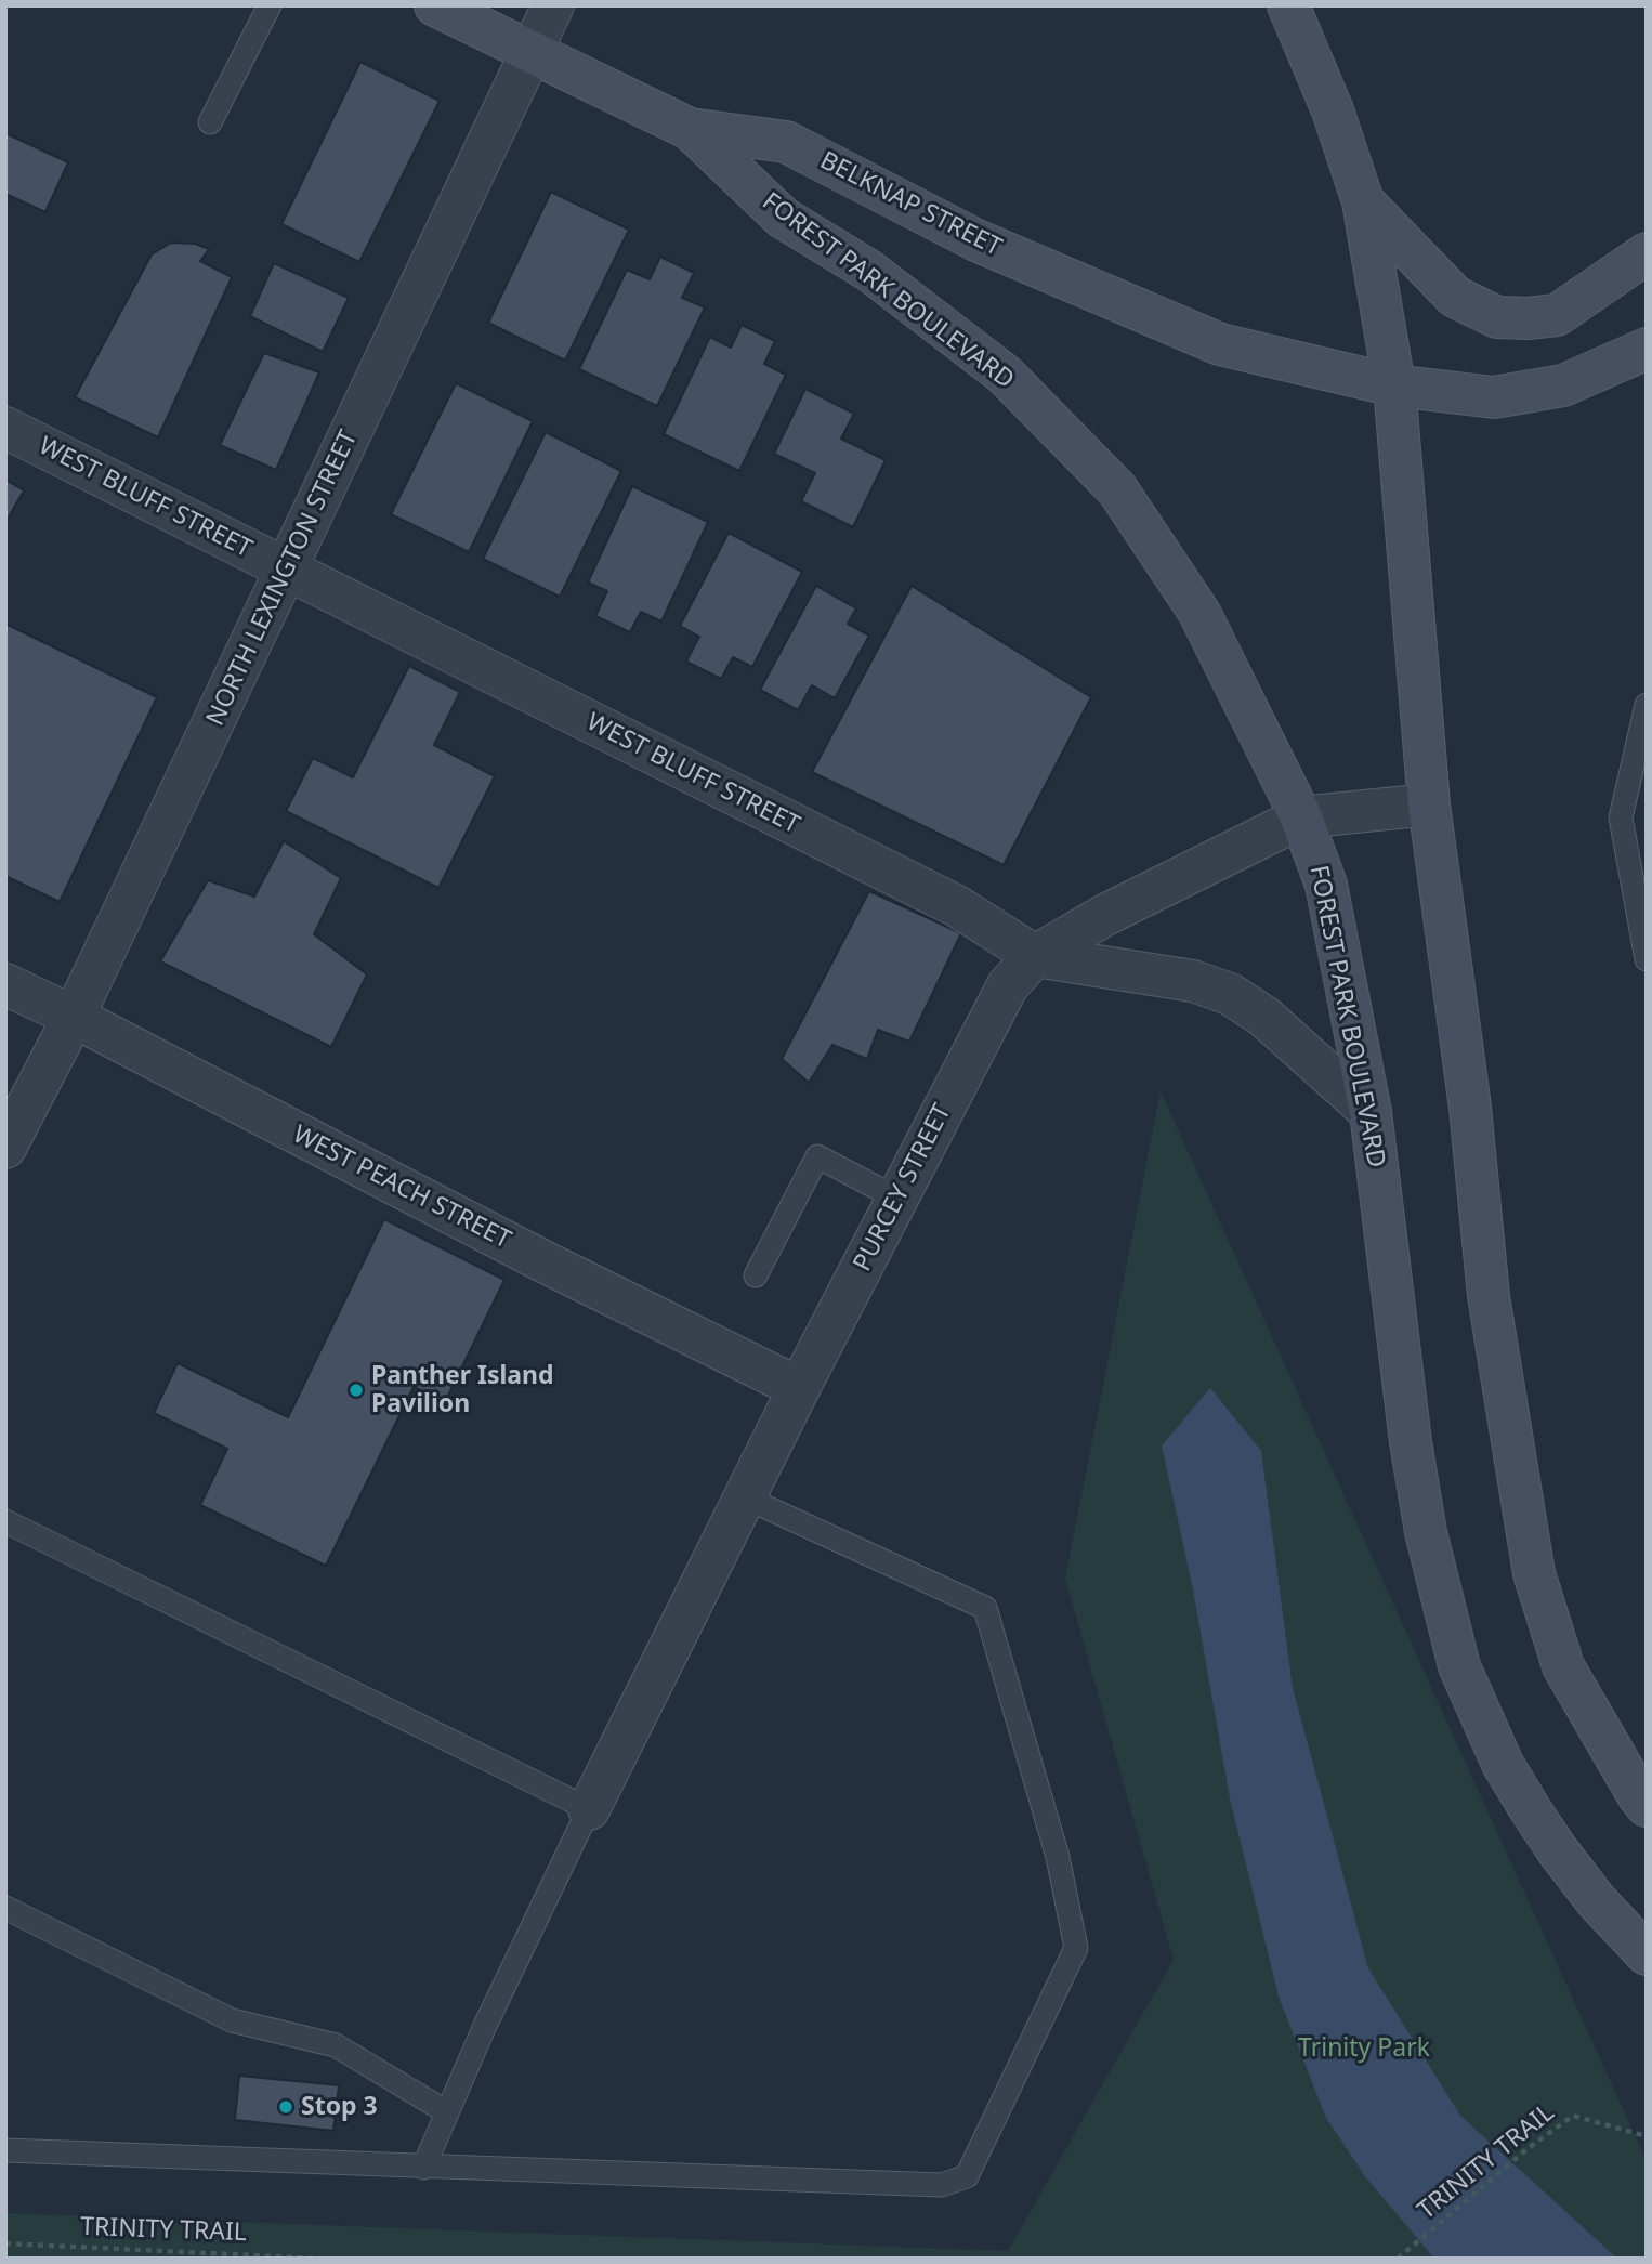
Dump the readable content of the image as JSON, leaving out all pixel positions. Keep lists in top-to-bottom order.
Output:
{
  "streets": {
    "main road": ["BELKNAP STREET", "FOREST PARK BOULEVARD"],
    "street": [
      "WEST BLUFF STREET",
      "NORTH LEXINGTON STREET",
      "WEST PEACH STREET",
      "PURCEY STREET"
    ],
    "path": ["TRINITY TRAIL"]
  },
  "crossings": [
    ["BELKNAP STREET", "FOREST PARK BOULEVARD"],
    ["BELKNAP STREET", "NORTH LEXINGTON STREET"],
    ["FOREST PARK BOULEVARD", "WEST BLUFF STREET"],
    ["FOREST PARK BOULEVARD", "PURCEY STREET"],
    ["WEST BLUFF STREET", "NORTH LEXINGTON STREET"],
    ["WEST BLUFF STREET", "PURCEY STREET"],
    ["NORTH LEXINGTON STREET", "WEST PEACH STREET"],
    ["WEST PEACH STREET", "PURCEY STREET"]
  ],
  "parks": ["Trinity Park"],
  "places": ["Panther Island Pavilion", "Stop 3"]
}
